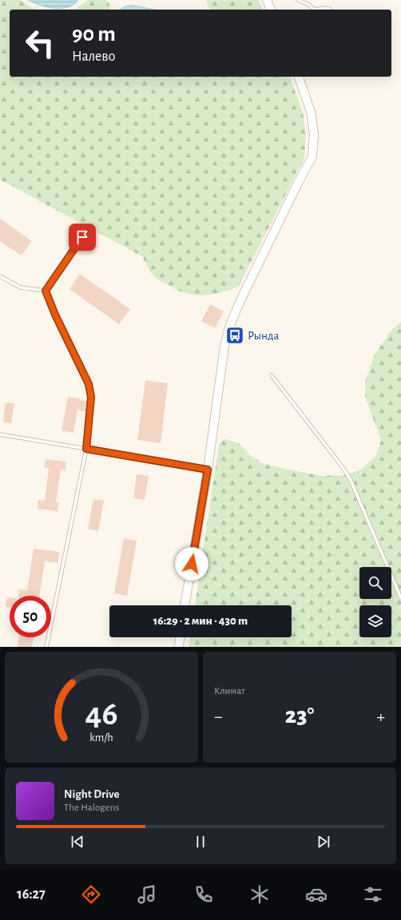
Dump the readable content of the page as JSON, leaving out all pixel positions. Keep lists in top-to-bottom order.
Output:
{
  "places": {
    "bus stop": ["Рында"]
  },
  "page": {
    "turn": ["90 m", "Налево"],
    "limit": "50",
    "trip": "16:29 · 2 мин · 430 m",
    "tile": "Климат",
    "heat": ["−", "23°", "+"],
    "song": ["Night Drive", "The Halogens"],
    "tabs": "16:27",
    "gauge": ["46", "km/h"]
  }
}
